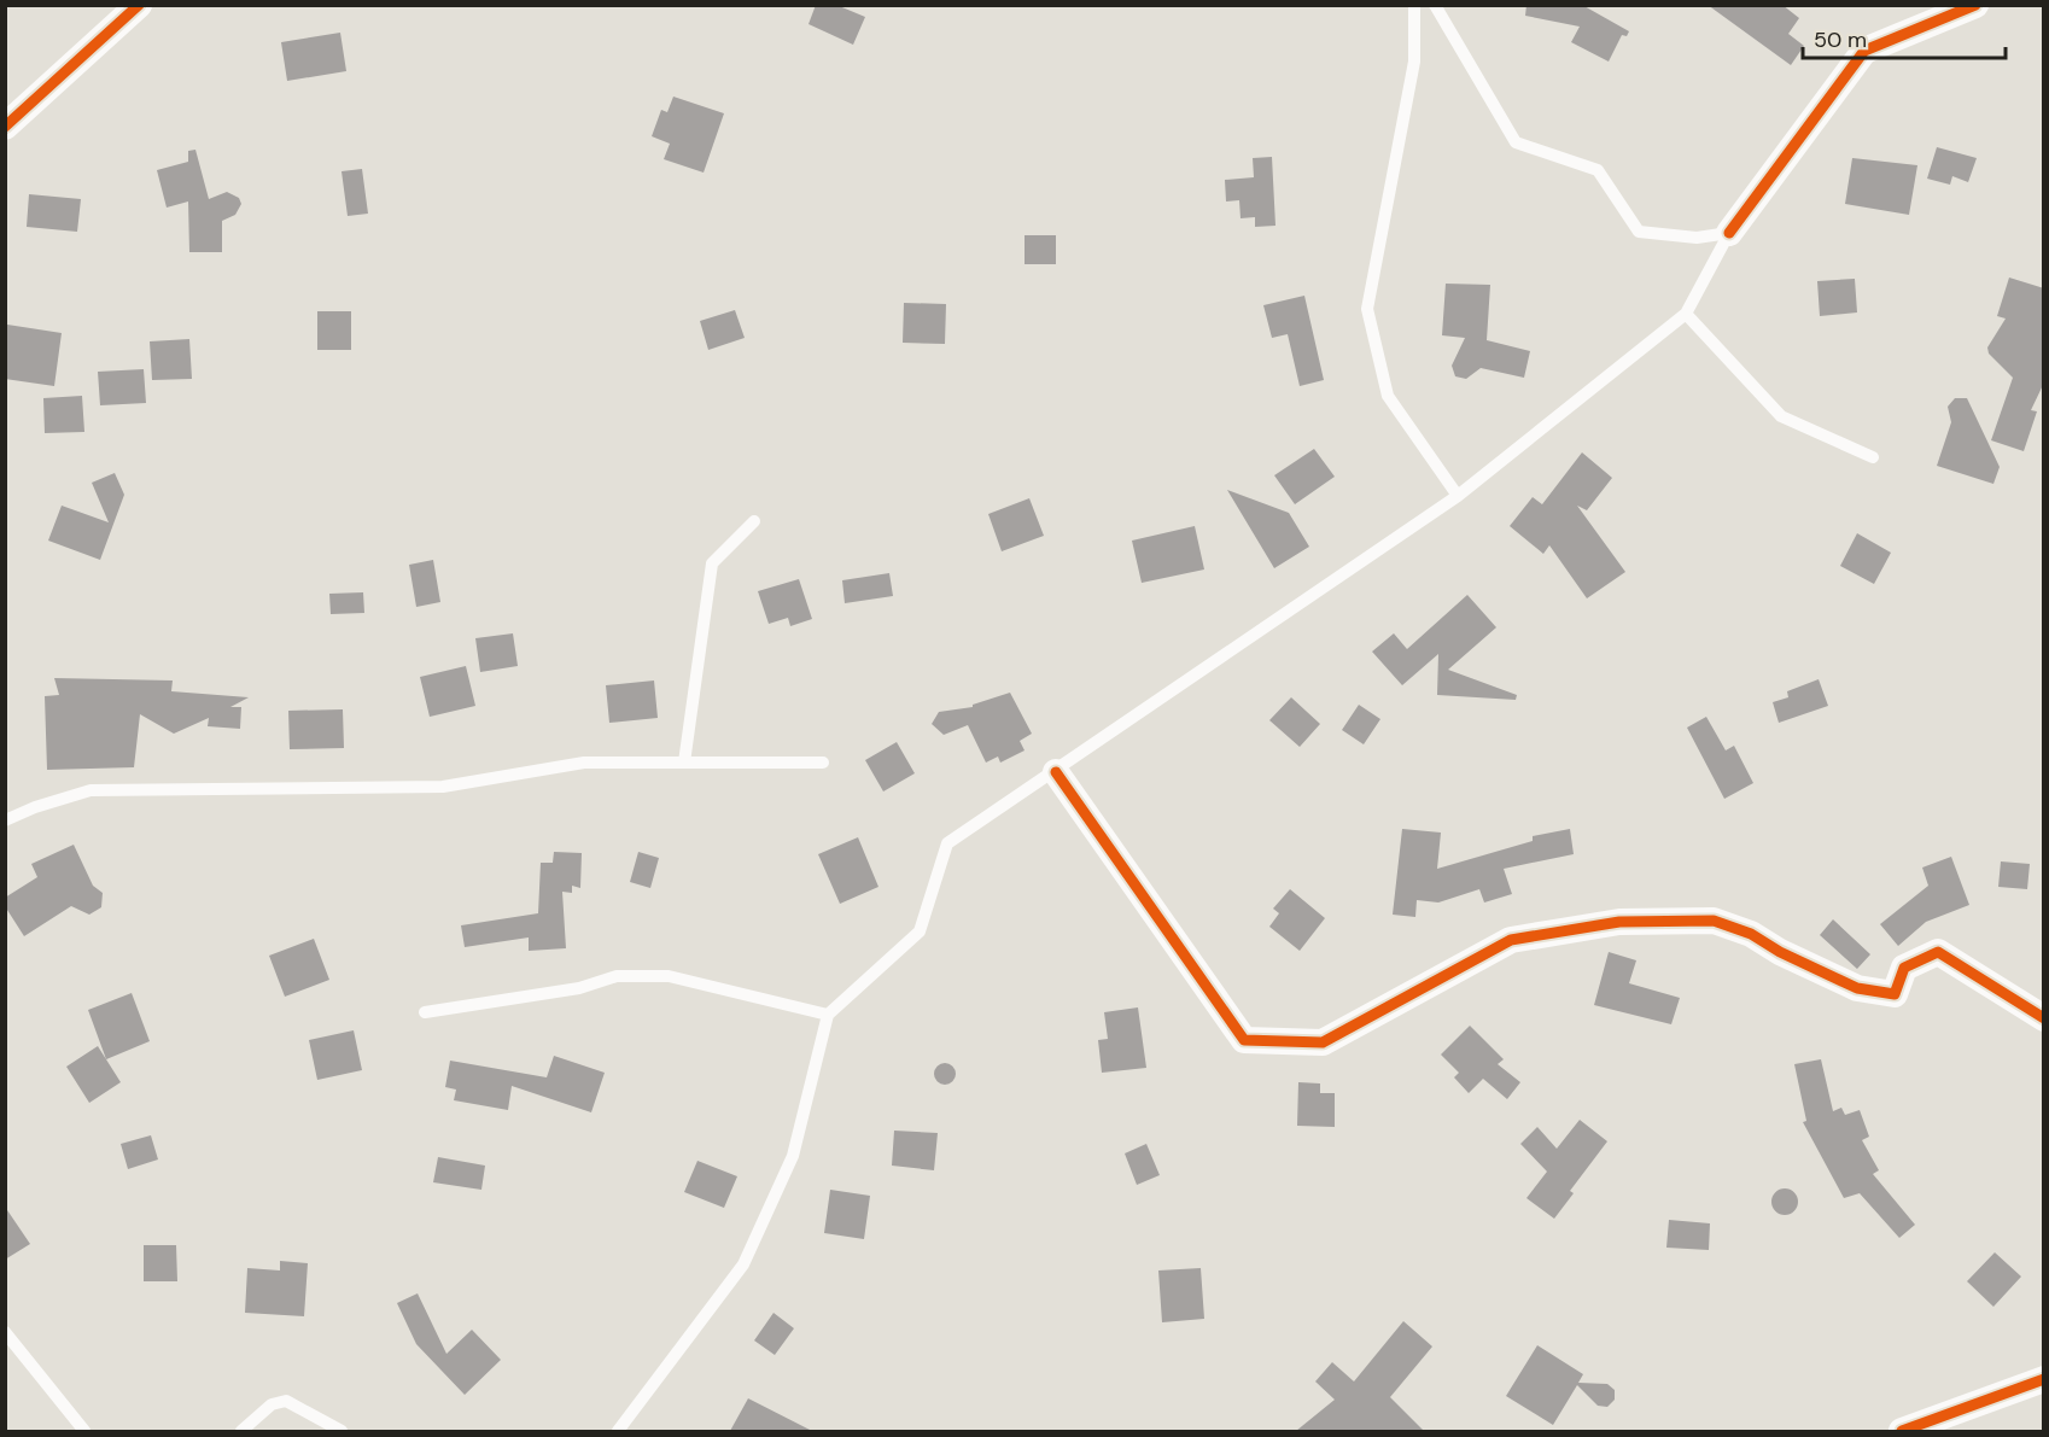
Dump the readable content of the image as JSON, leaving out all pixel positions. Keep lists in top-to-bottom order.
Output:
{
  "scale_bar": "50 m"
}
